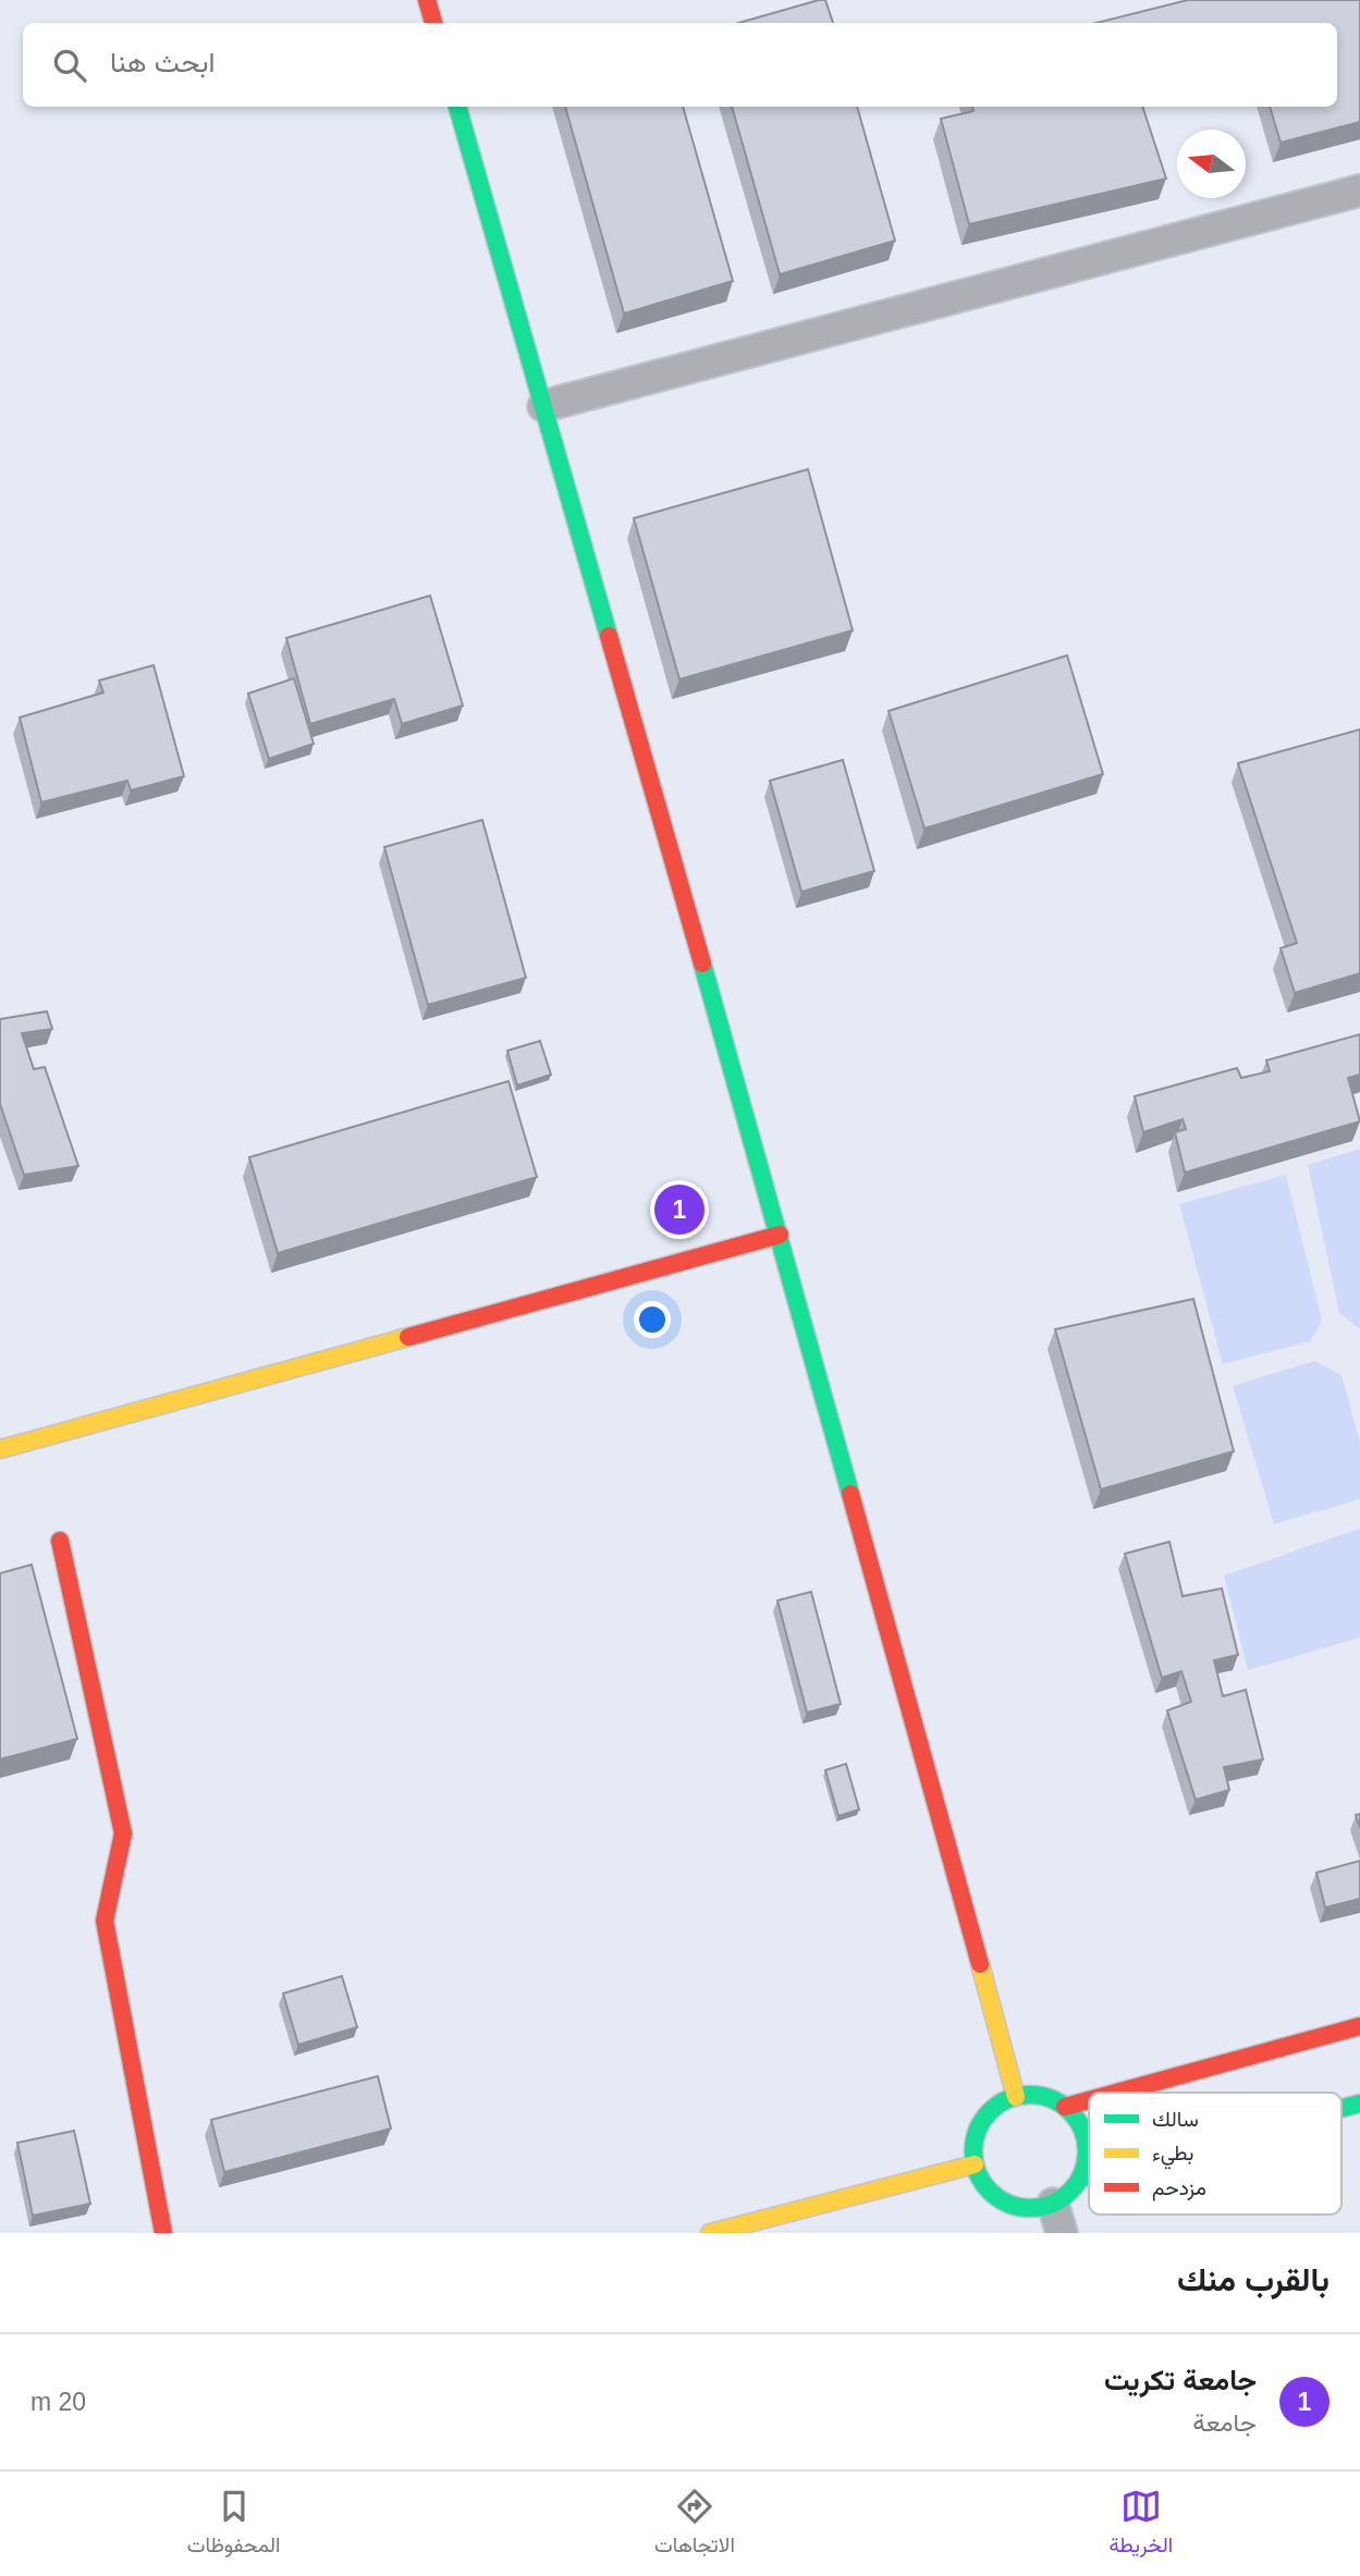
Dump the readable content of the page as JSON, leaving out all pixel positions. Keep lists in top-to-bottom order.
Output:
{
  "legend": ["سالك", "بطيء", "مزدحم"],
  "north": "left",
  "page": {
    "search": "ابحث هنا",
    "pins": "1",
    "heading": "بالقرب منك",
    "list": [
      {
        "mark": "1",
        "name": "جامعة تكريت",
        "note": "جامعة",
        "value": "20 m"
      }
    ],
    "nav": ["الخريطة", "الاتجاهات", "المحفوظات"]
  }
}
